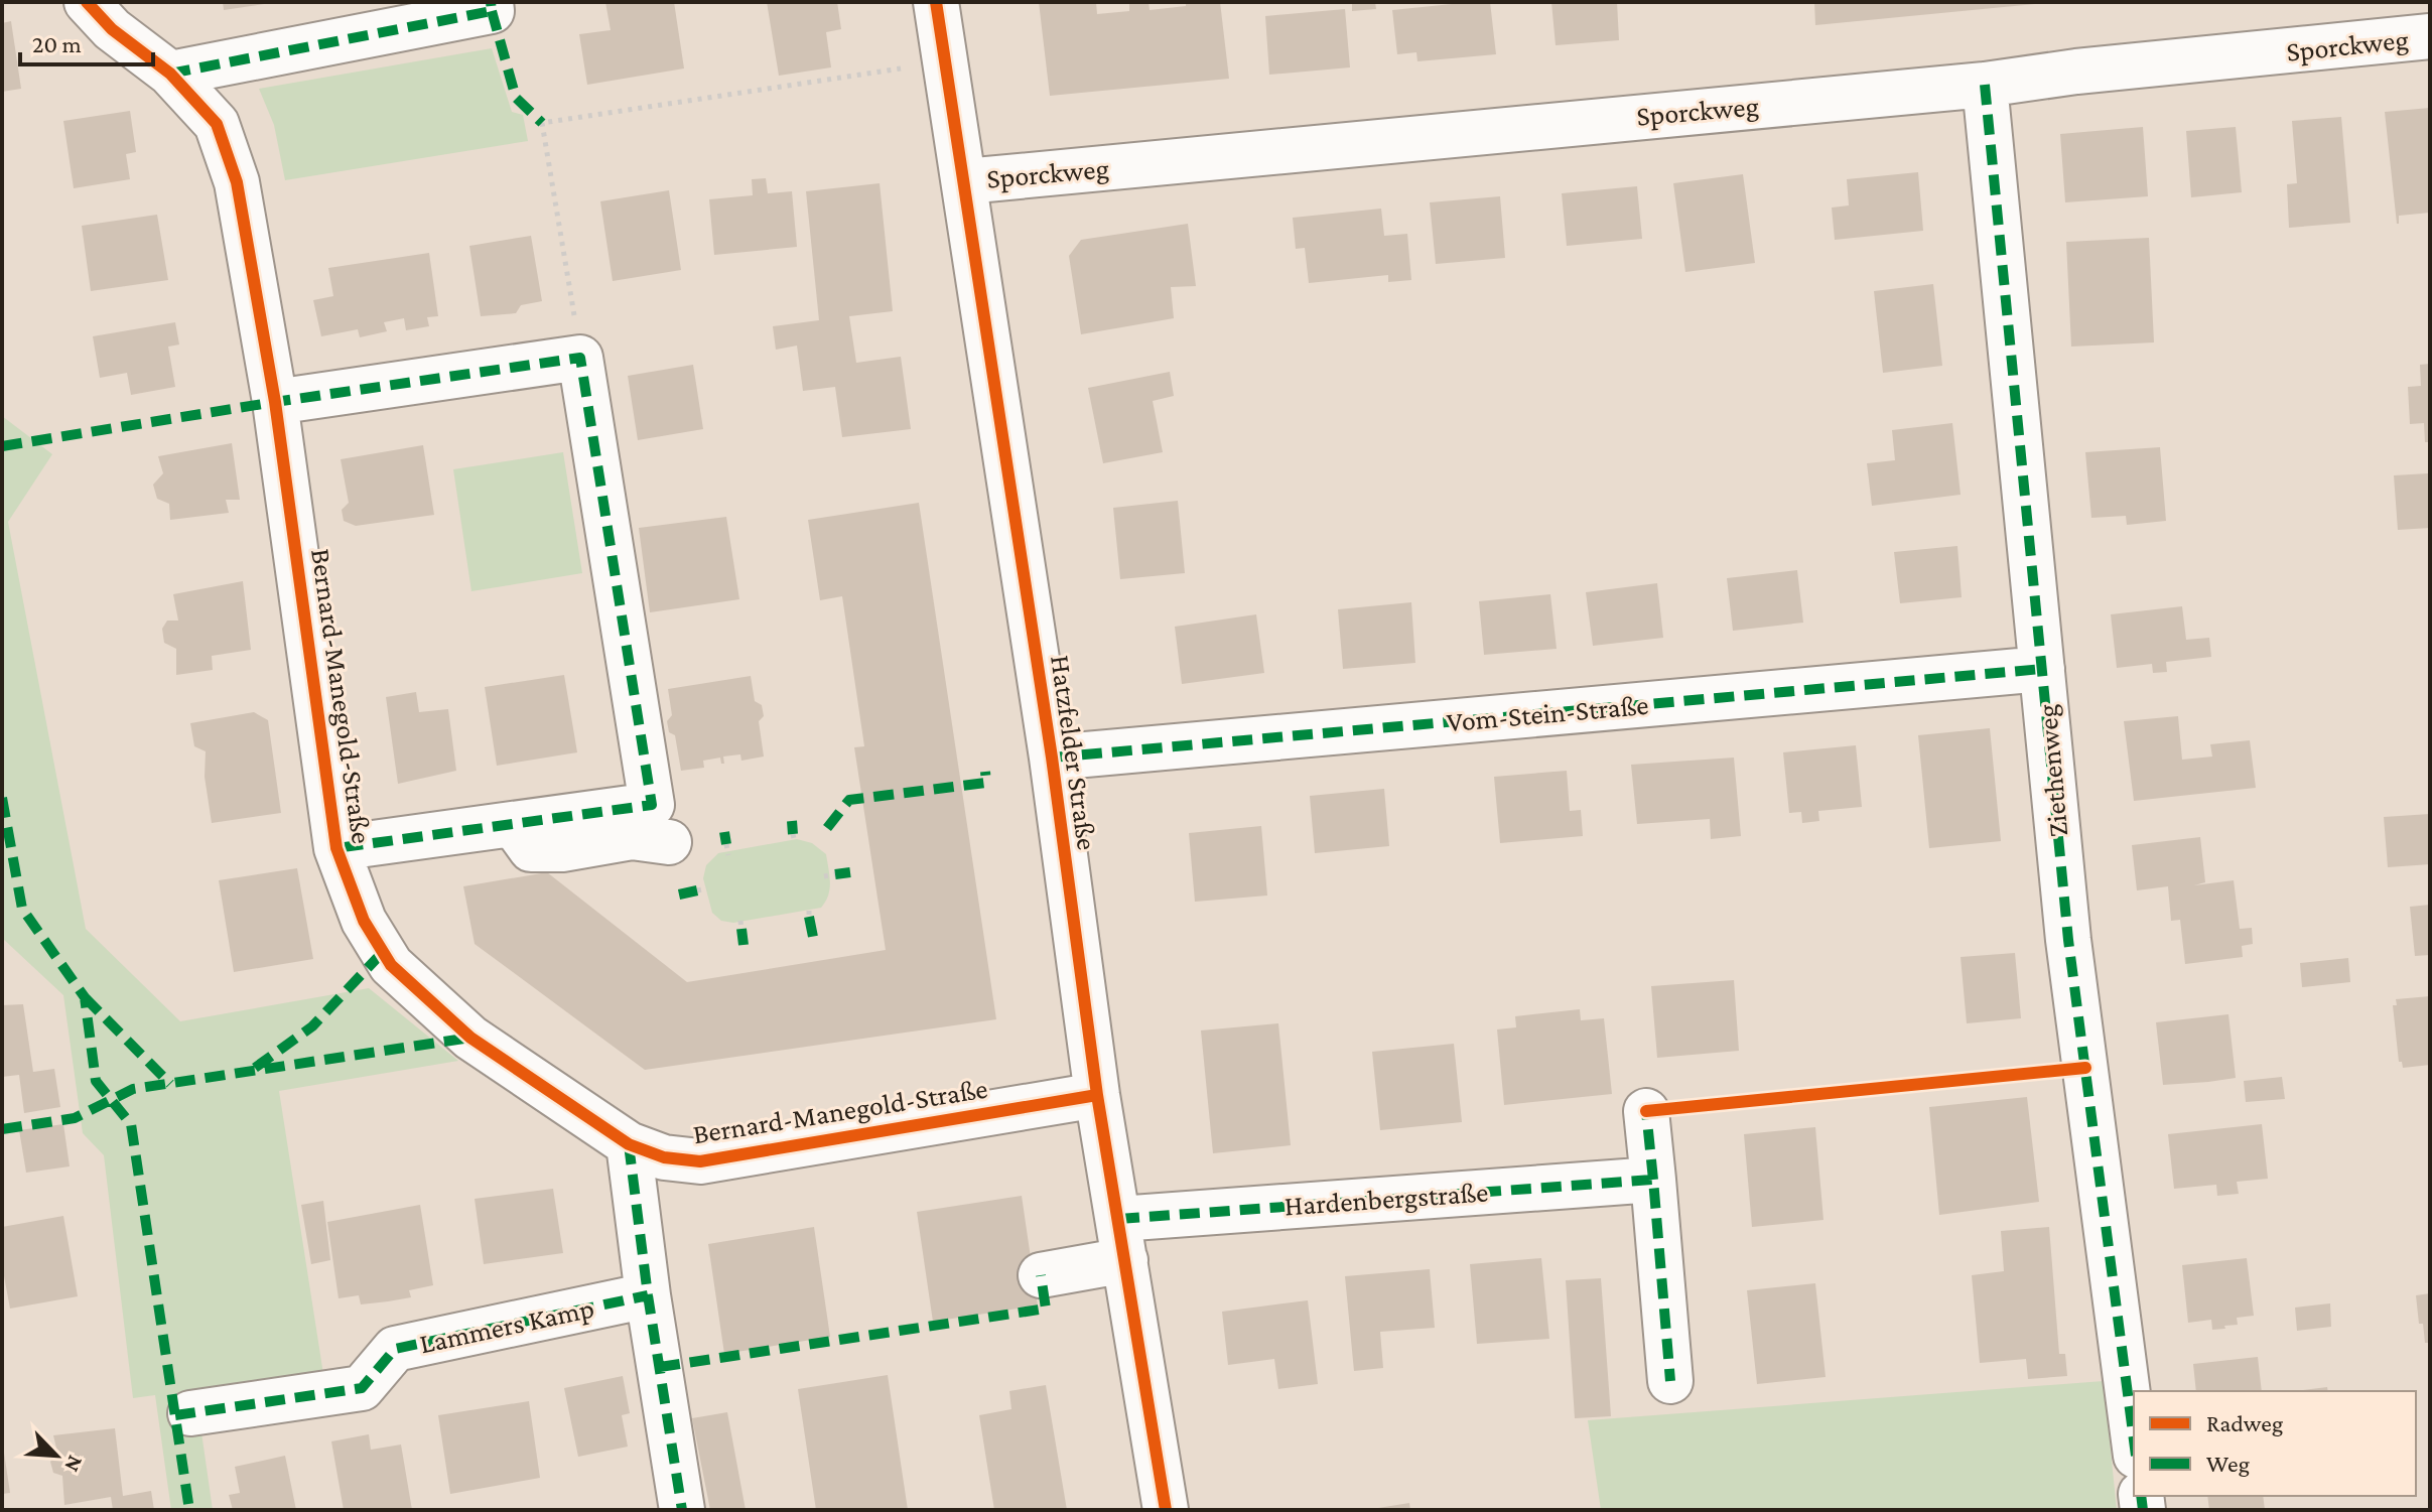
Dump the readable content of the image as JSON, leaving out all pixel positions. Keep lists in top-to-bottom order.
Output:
{
  "streets": {
    "street": [
      "Sporckweg",
      "Bernard-Manegold-Straße",
      "Vom-Stein-Straße",
      "Hatzfelder Straße",
      "Ziethenweg",
      "Hardenbergstraße",
      "Lammers Kamp"
    ]
  },
  "crossings": [
    ["Sporckweg", "Hatzfelder Straße"],
    ["Sporckweg", "Ziethenweg"],
    ["Bernard-Manegold-Straße", "Hatzfelder Straße"],
    ["Vom-Stein-Straße", "Hatzfelder Straße"],
    ["Vom-Stein-Straße", "Ziethenweg"],
    ["Hatzfelder Straße", "Hardenbergstraße"]
  ],
  "legend": ["Radweg", "Weg"],
  "scale_bar": "20 m",
  "north": "bottom right"
}
